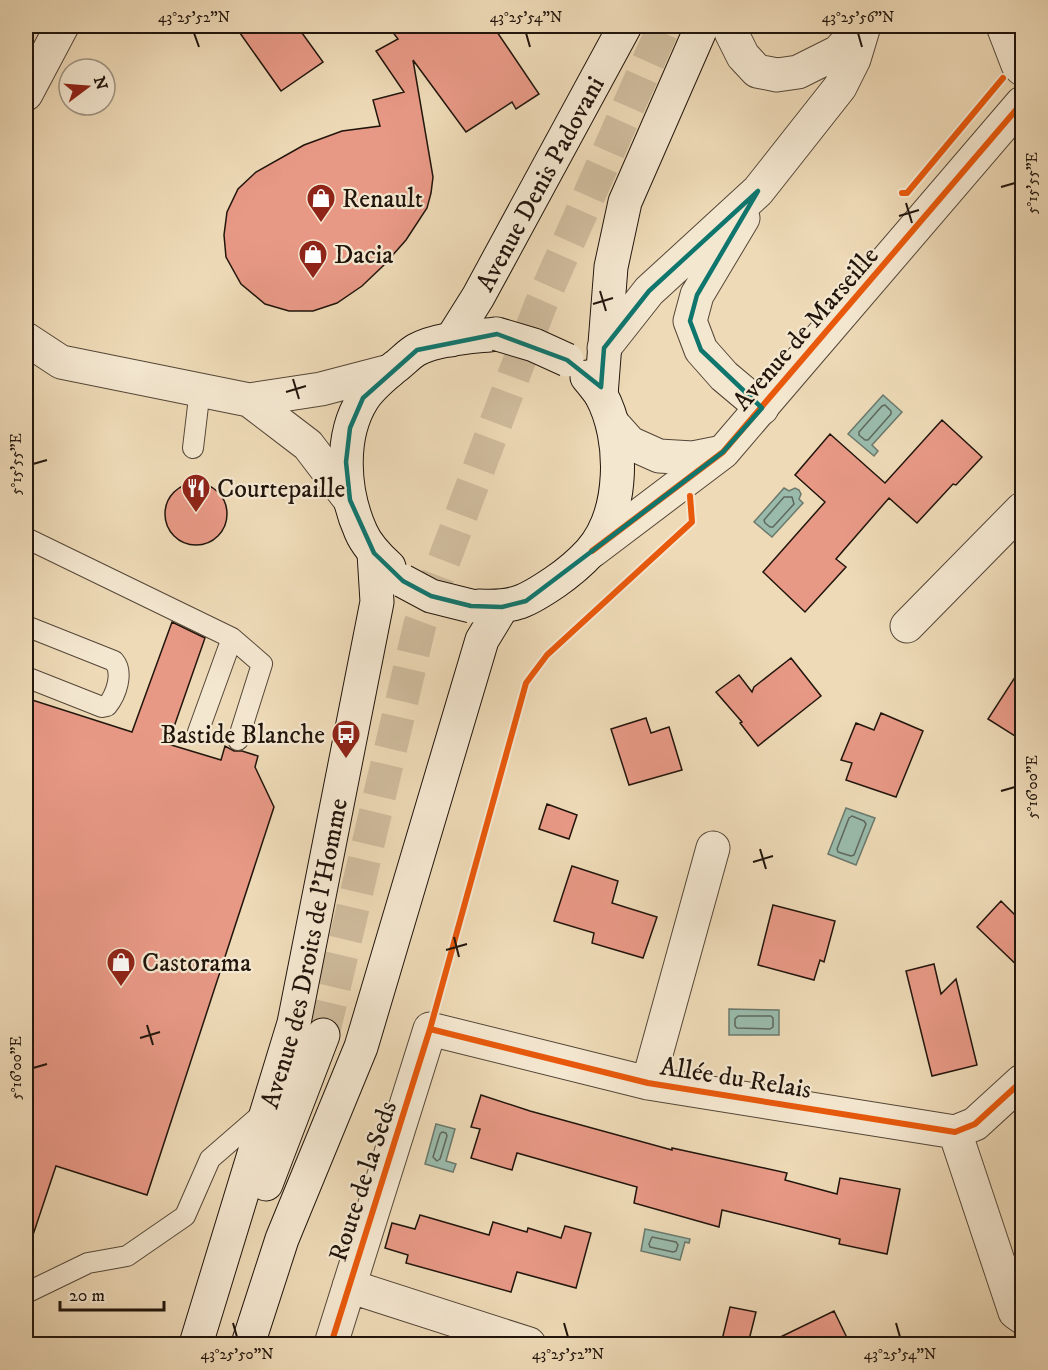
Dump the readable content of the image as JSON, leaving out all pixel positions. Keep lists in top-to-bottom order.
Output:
{
  "streets": {
    "street": [
      "Avenue Denis Padovani",
      "Avenue de Marseille",
      "Avenue des Droits de l'Homme",
      "Allée du Relais",
      "Route de la Seds"
    ]
  },
  "crossings": [
    ["Allée du Relais", "Route de la Seds"]
  ],
  "places": {
    "shop": ["Renault", "Dacia", "Castorama"],
    "restaurant": ["Courtepaille"],
    "bus stop": ["Bastide Blanche"]
  },
  "scale_bar": "20 m",
  "north": "right",
  "coordinates": [
    "43°25'52\"N",
    "43°25'54\"N",
    "43°25'56\"N",
    "5°15'55\"E",
    "5°16'00\"E",
    "43°25'50\"N"
  ]
}
